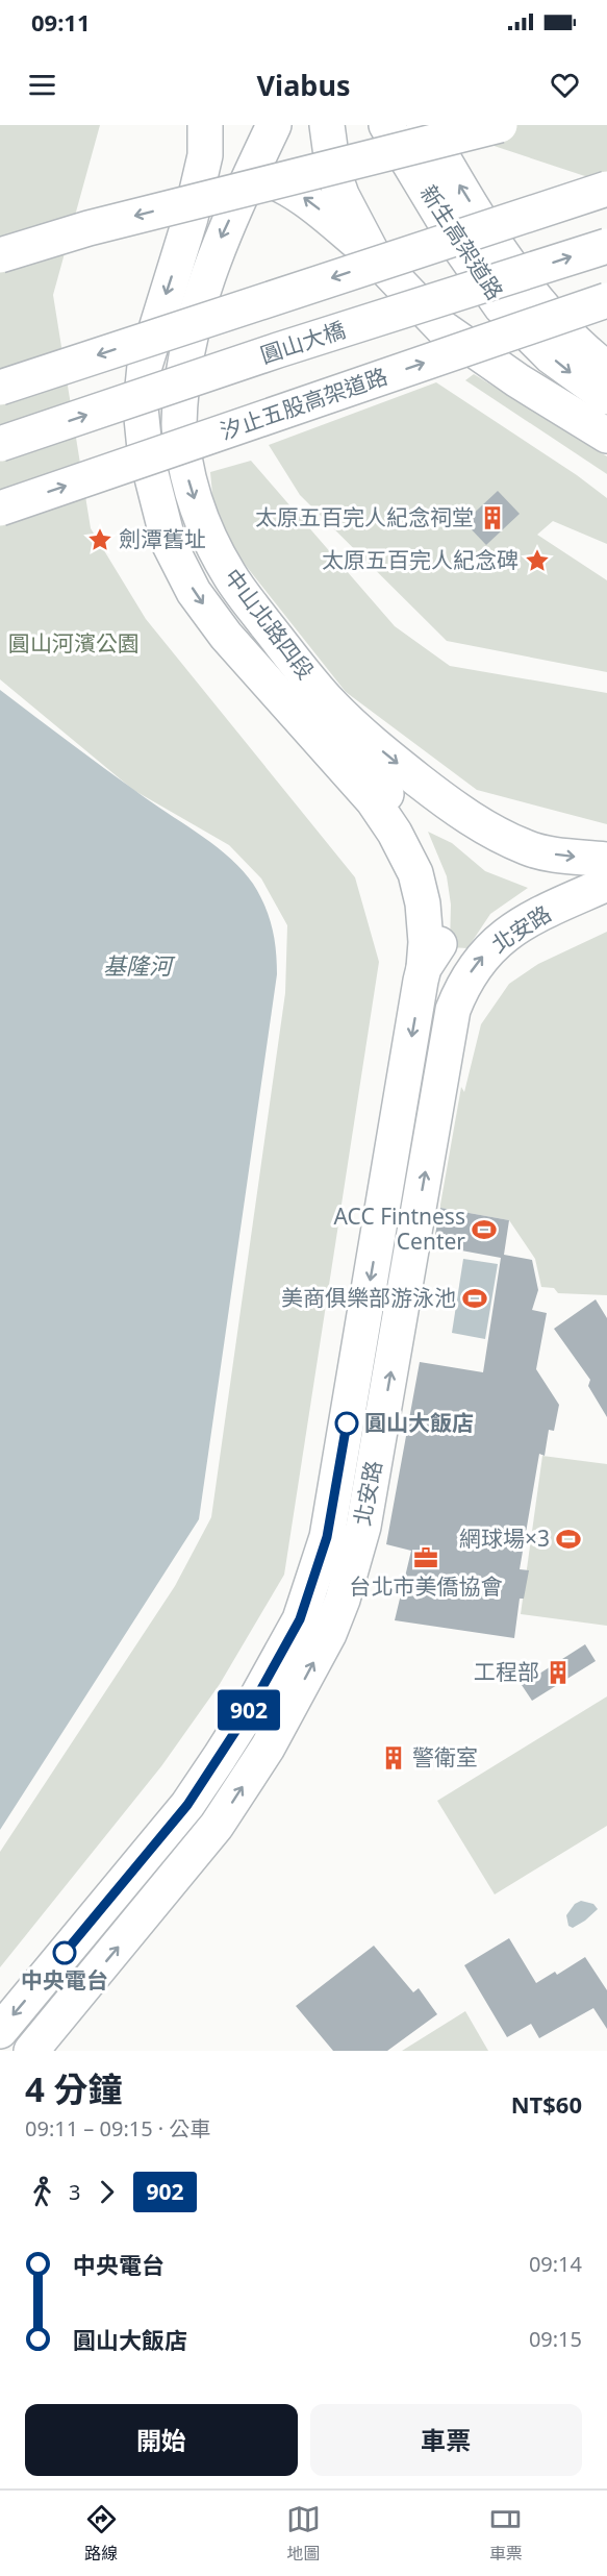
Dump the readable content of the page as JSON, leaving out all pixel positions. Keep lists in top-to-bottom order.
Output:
{
  "streets": {
    "main road": [
      "新生高架道路",
      "圓山大橋",
      "汐止五股高架道路",
      "中山北路四段",
      "北安路"
    ]
  },
  "water": ["基隆河"],
  "parks": ["圓山河濱公園"],
  "places": {
    "building": ["太原五百完人紀念祠堂", "工程部", "警衛室"],
    "place": ["劍潭舊址", "太原五百完人紀念碑"],
    "sports": ["ACC Fintness Center", "美商俱樂部游泳池", "網球場×3"],
    "other": ["圓山大飯店", "中央電台"],
    "office": ["台北市美僑協會"]
  },
  "lines": ["bus line 902"],
  "page": {
    "status": "09:11",
    "header": "Viabus",
    "on_map": "902",
    "heading": ["4 分鐘", "09:11 – 09:15 · 公車", "NT$60"],
    "legs": ["3", "902"],
    "list": [
      {
        "name": "中央電台",
        "value": "09:14"
      },
      {
        "name": "圓山大飯店",
        "value": "09:15"
      }
    ],
    "buttons": ["開始", "車票"],
    "tabs": ["路線", "地圖", "車票"]
  }
}
